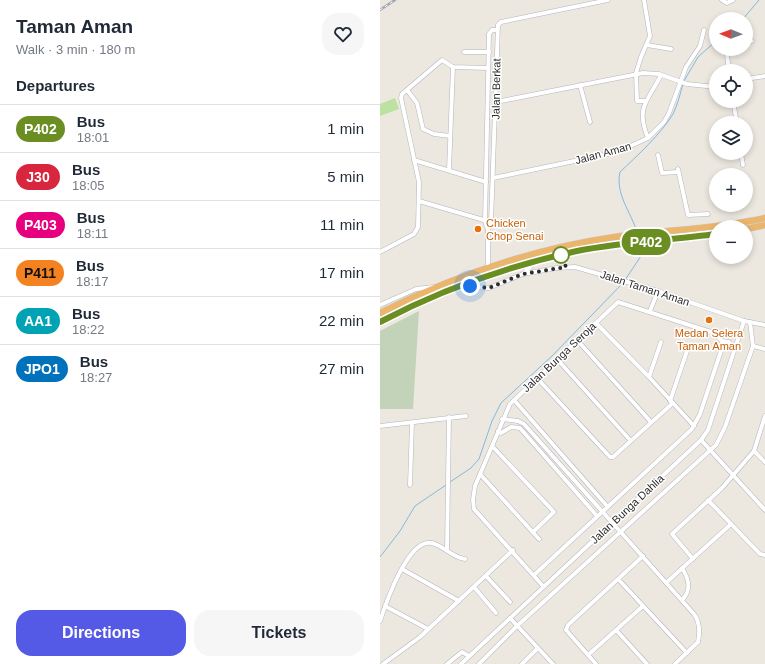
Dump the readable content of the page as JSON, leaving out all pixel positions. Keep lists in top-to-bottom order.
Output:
{
  "streets": {
    "street": [
      "Jalan Berkat",
      "Jalan Aman",
      "Jalan Taman Aman",
      "Jalan Bunga Seroja",
      "Jalan Bunga Dahlia"
    ]
  },
  "crossings": [
    ["Jalan Berkat", "Jalan Aman"],
    ["Jalan Taman Aman", "Jalan Bunga Dahlia"]
  ],
  "places": ["Chicken Chop Senai", "Medan Selera Taman Aman"],
  "lines": ["bus line P402"],
  "north": "left",
  "page": {
    "heading": [
      ["Taman Aman", "Walk · 3 min · 180 m"],
      "Departures"
    ],
    "on_map": "P402",
    "map_buttons": ["+", "−"],
    "list": [
      {
        "mark": "P402",
        "name": "Bus",
        "note": "18:01",
        "value": "1 min"
      },
      {
        "mark": "J30",
        "name": "Bus",
        "note": "18:05",
        "value": "5 min"
      },
      {
        "mark": "P403",
        "name": "Bus",
        "note": "18:11",
        "value": "11 min"
      },
      {
        "mark": "P411",
        "name": "Bus",
        "note": "18:17",
        "value": "17 min"
      },
      {
        "mark": "AA1",
        "name": "Bus",
        "note": "18:22",
        "value": "22 min"
      },
      {
        "mark": "JPO1",
        "name": "Bus",
        "note": "18:27",
        "value": "27 min"
      }
    ],
    "buttons": ["Directions", "Tickets"]
  }
}
